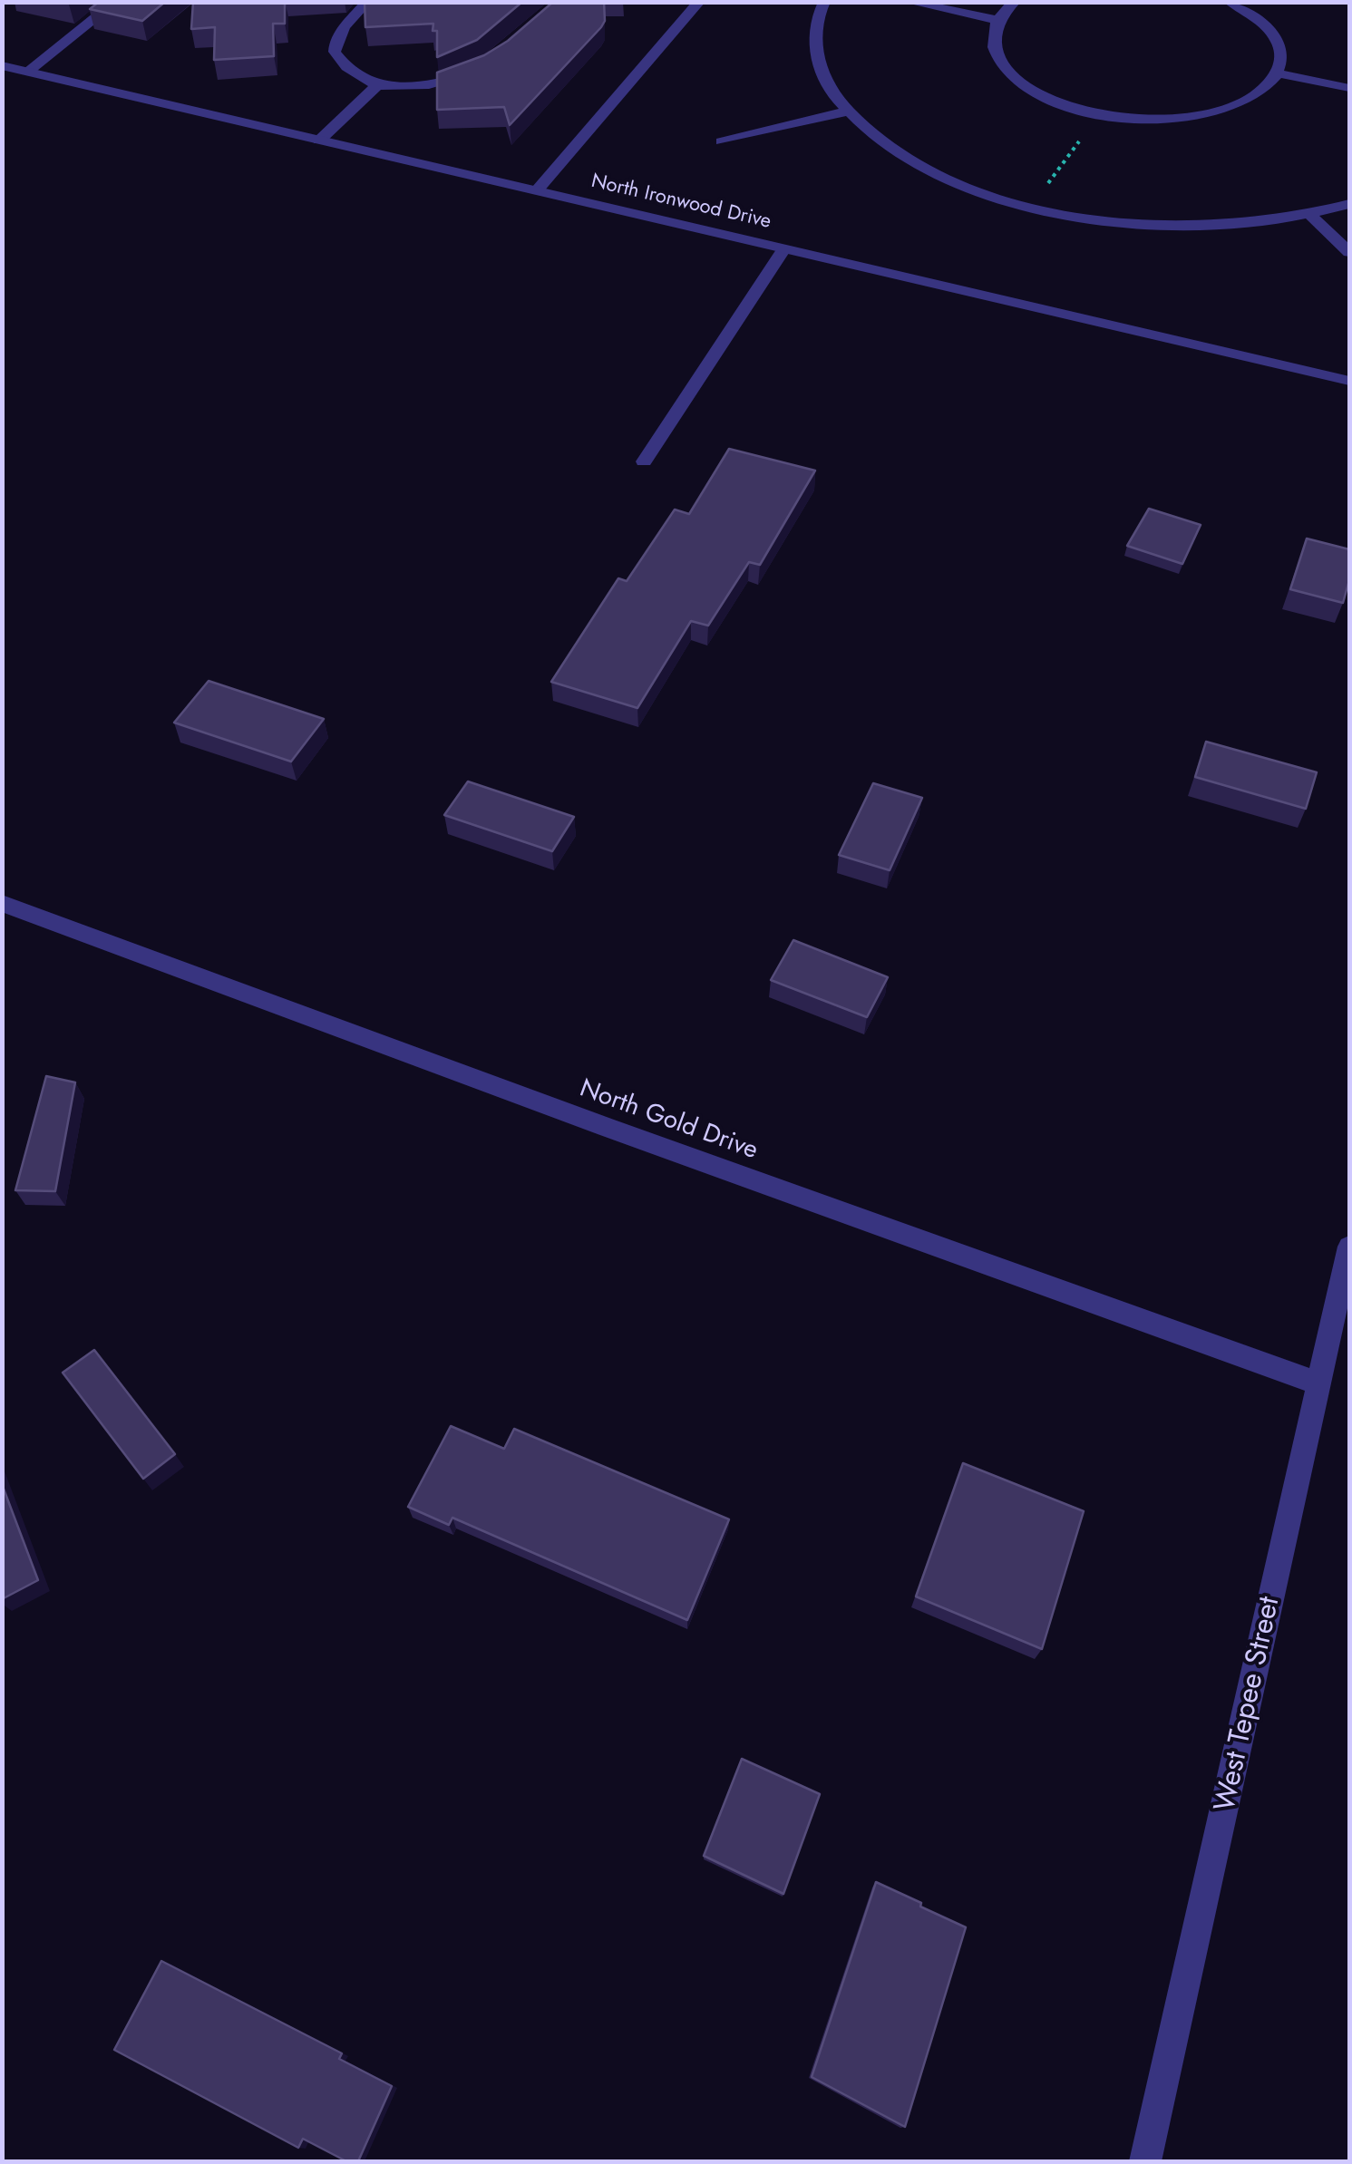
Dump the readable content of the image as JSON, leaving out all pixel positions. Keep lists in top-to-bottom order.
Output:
{
  "streets": {
    "street": ["North Ironwood Drive", "North Gold Drive", "West Tepee Street"]
  },
  "crossings": [
    ["North Gold Drive", "West Tepee Street"]
  ]
}
